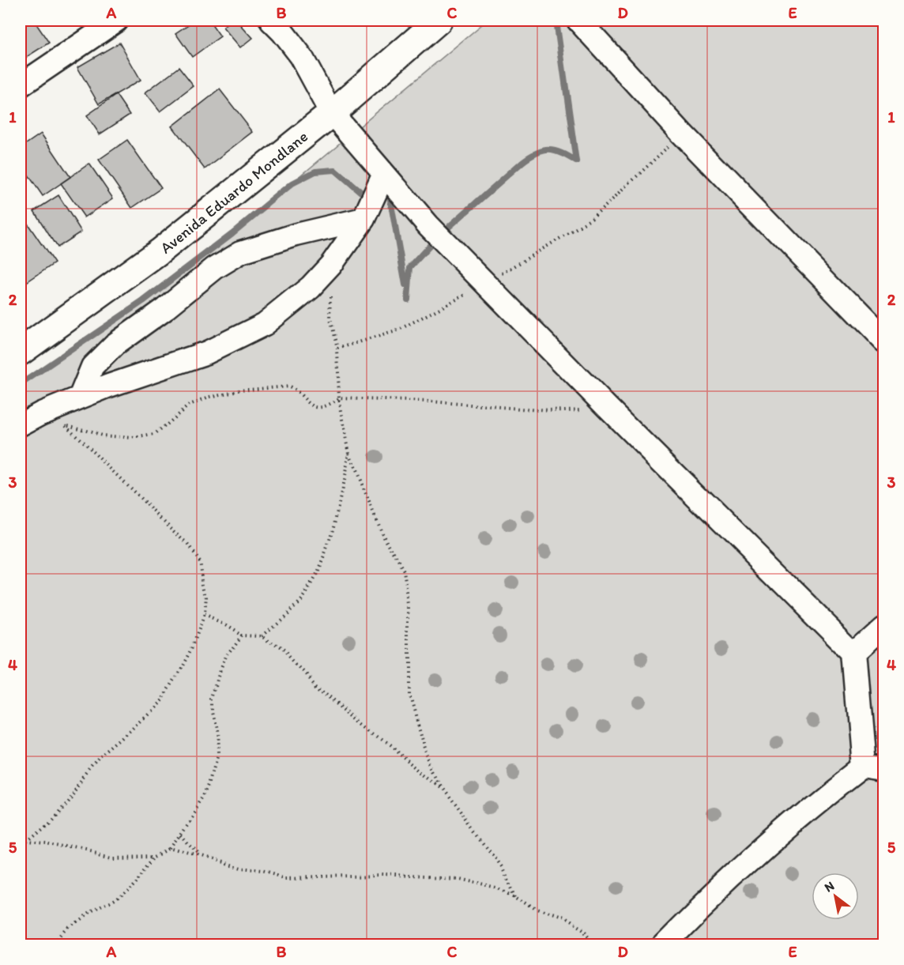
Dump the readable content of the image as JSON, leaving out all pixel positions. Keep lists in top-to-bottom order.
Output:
{
  "streets": {
    "main road": ["Avenida Eduardo Mondlane"]
  },
  "north": "top left",
  "grid": {
    "columns": [
      "A",
      "B",
      "C",
      "D",
      "E"
    ],
    "rows": [
      "1",
      "2",
      "3",
      "4",
      "5"
    ]
  }
}
